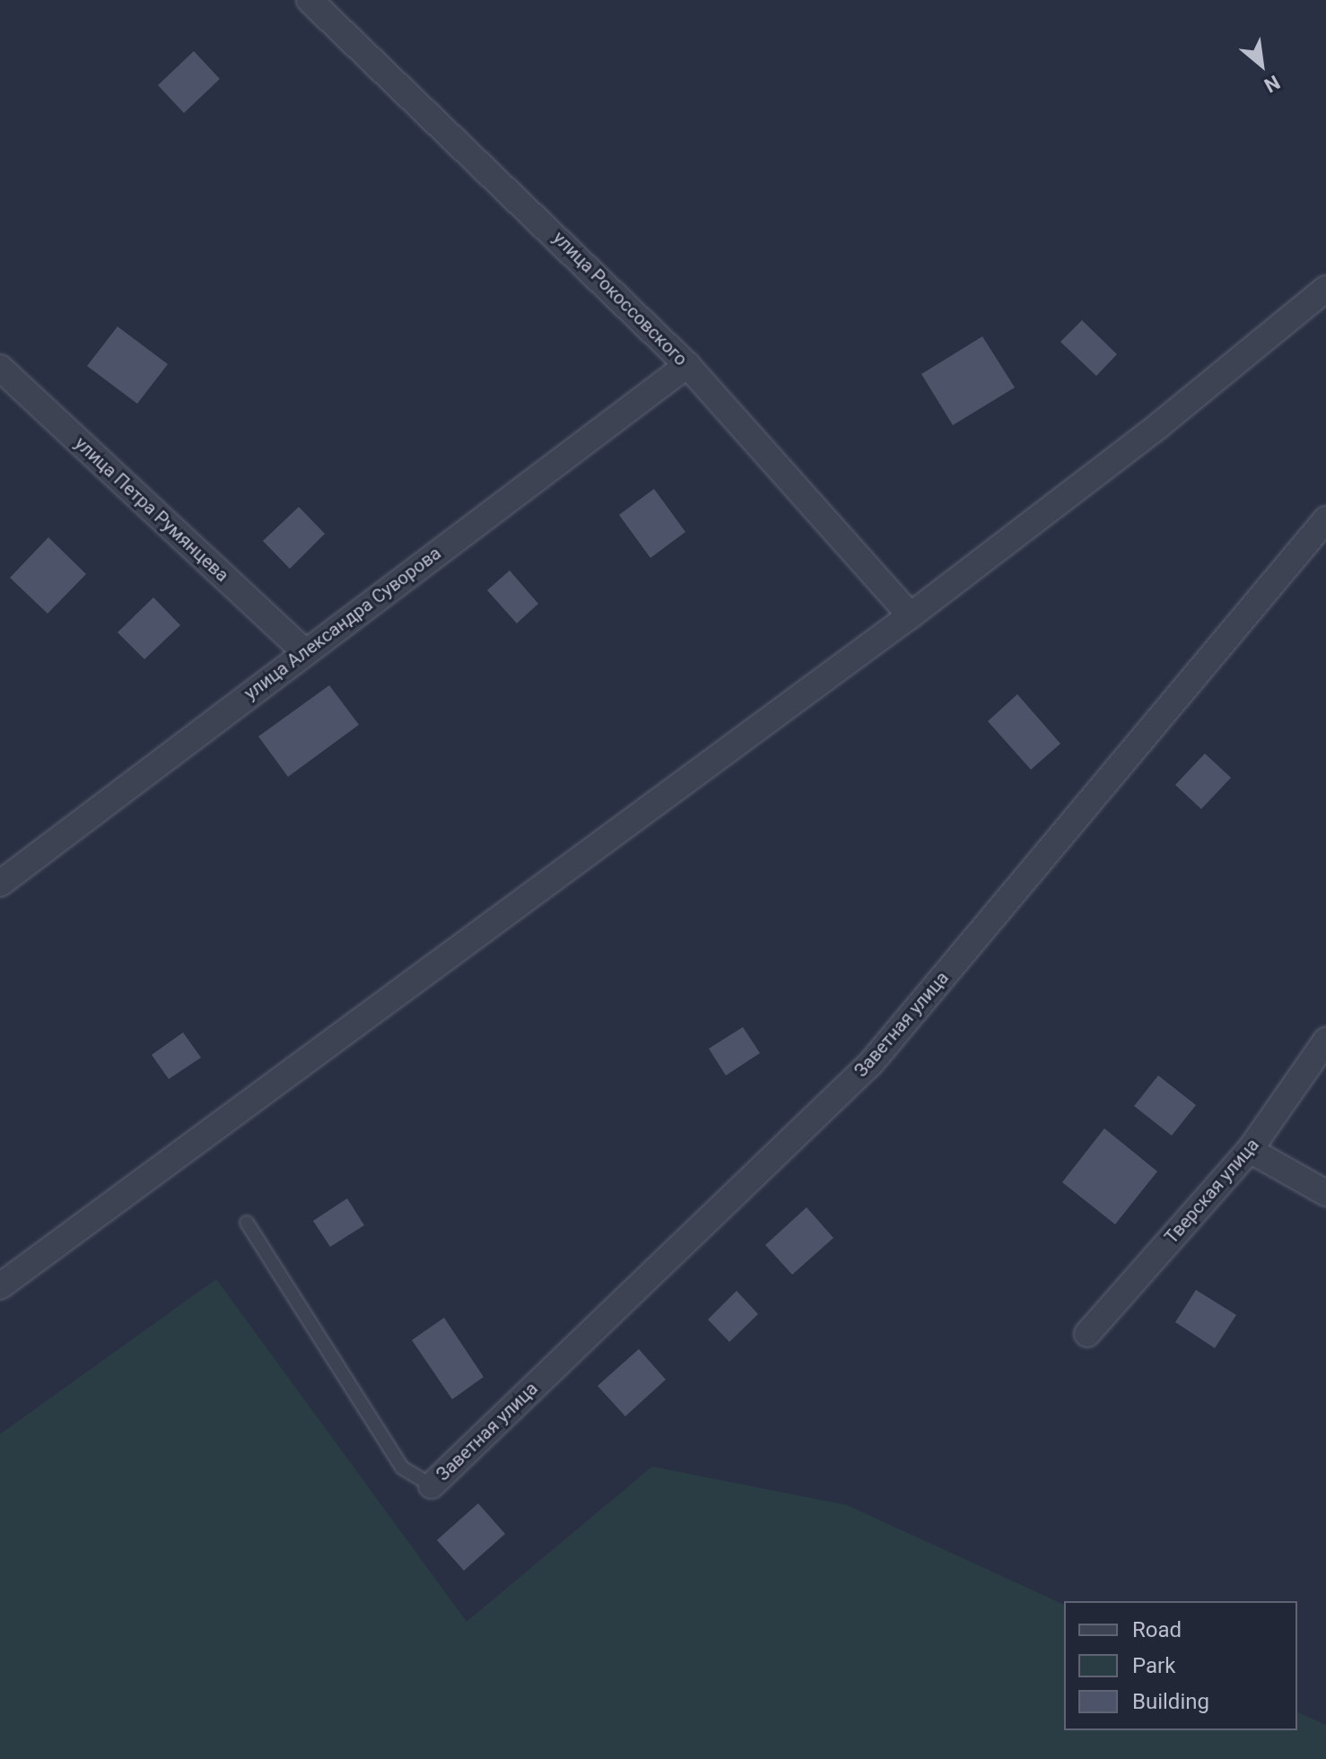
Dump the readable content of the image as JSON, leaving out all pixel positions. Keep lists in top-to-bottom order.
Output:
{
  "streets": {
    "street": [
      "улица Рокоссовского",
      "улица Петра Румянцева",
      "улица Александра Суворова",
      "Заветная улица",
      "Тверская улица"
    ]
  },
  "crossings": [
    ["улица Рокоссовского", "улица Александра Суворова"],
    ["улица Петра Румянцева", "улица Александра Суворова"]
  ],
  "legend": ["Road", "Park", "Building"],
  "north": "bottom right"
}
